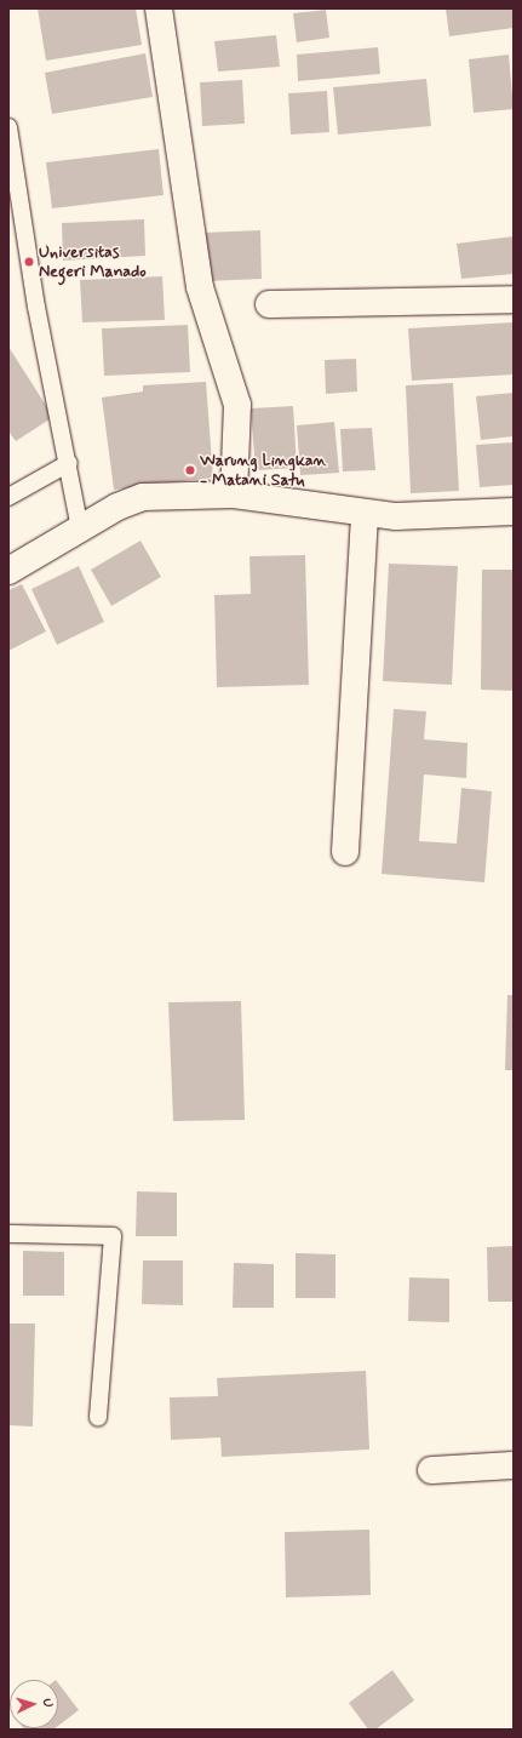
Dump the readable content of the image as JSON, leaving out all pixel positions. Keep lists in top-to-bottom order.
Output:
{
  "places": ["Universitas Negeri Manado", "Warung Lingkan - Matani Satu"],
  "north": "right"
}
